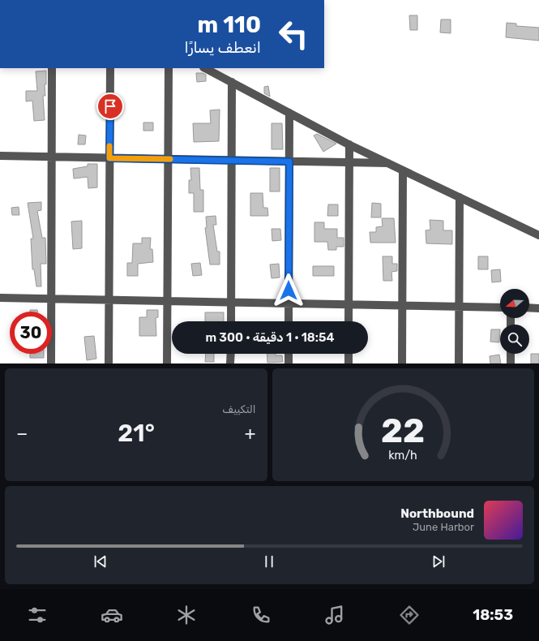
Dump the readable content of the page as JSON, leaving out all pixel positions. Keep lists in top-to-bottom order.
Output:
{
  "north": "left",
  "page": {
    "turn": ["110 m", "انعطف يسارًا"],
    "limit": "30",
    "trip": "18:54 · 1 دقيقة · 300 m",
    "tile": "التكييف",
    "heat": ["−", "21°", "+"],
    "song": ["Northbound", "June Harbor"],
    "tabs": "18:53",
    "gauge": ["22", "km/h"]
  }
}
